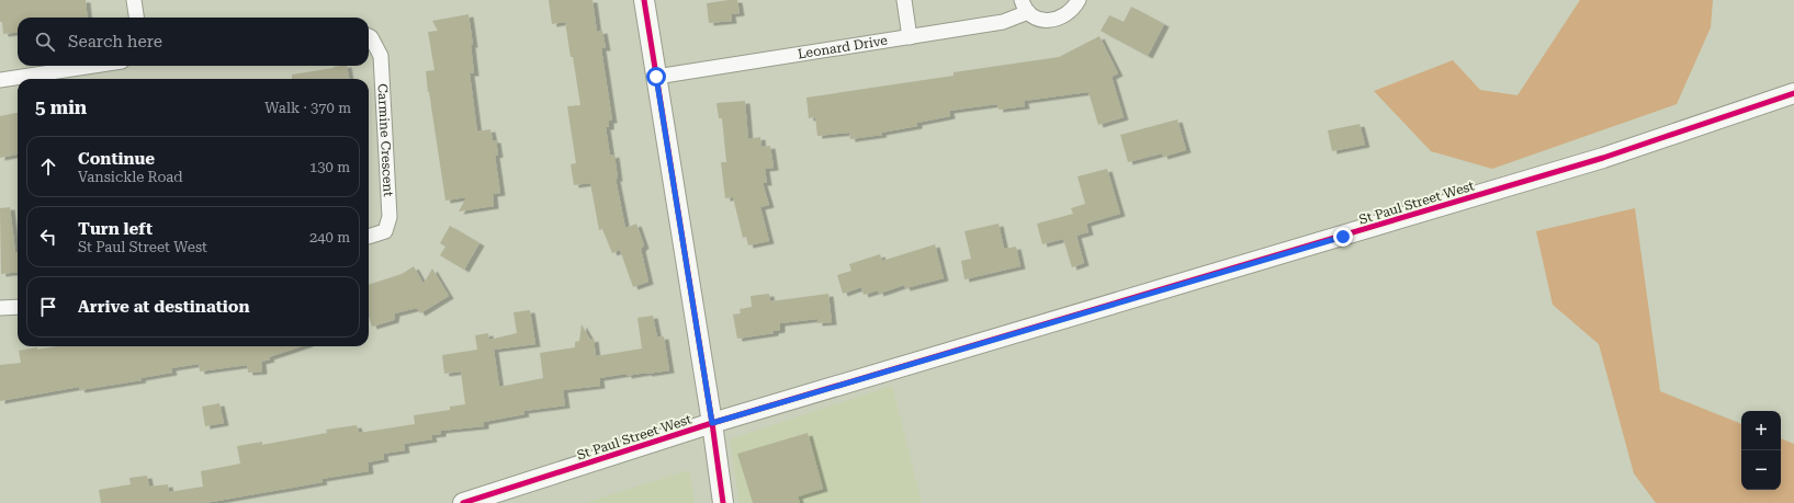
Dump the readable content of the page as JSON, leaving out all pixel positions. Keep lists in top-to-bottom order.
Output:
{
  "streets": {
    "main road": ["St Paul Street West"],
    "street": ["Leonard Drive", "Carmine Crescent"]
  },
  "page": {
    "search": "Search here",
    "heading": ["5 min", "Walk · 370 m"],
    "list": [
      ["Continue", "Vansickle Road", "130 m"],
      ["Turn left", "St Paul Street West", "240 m"],
      "Arrive at destination"
    ],
    "map_buttons": ["+", "−"]
  }
}
